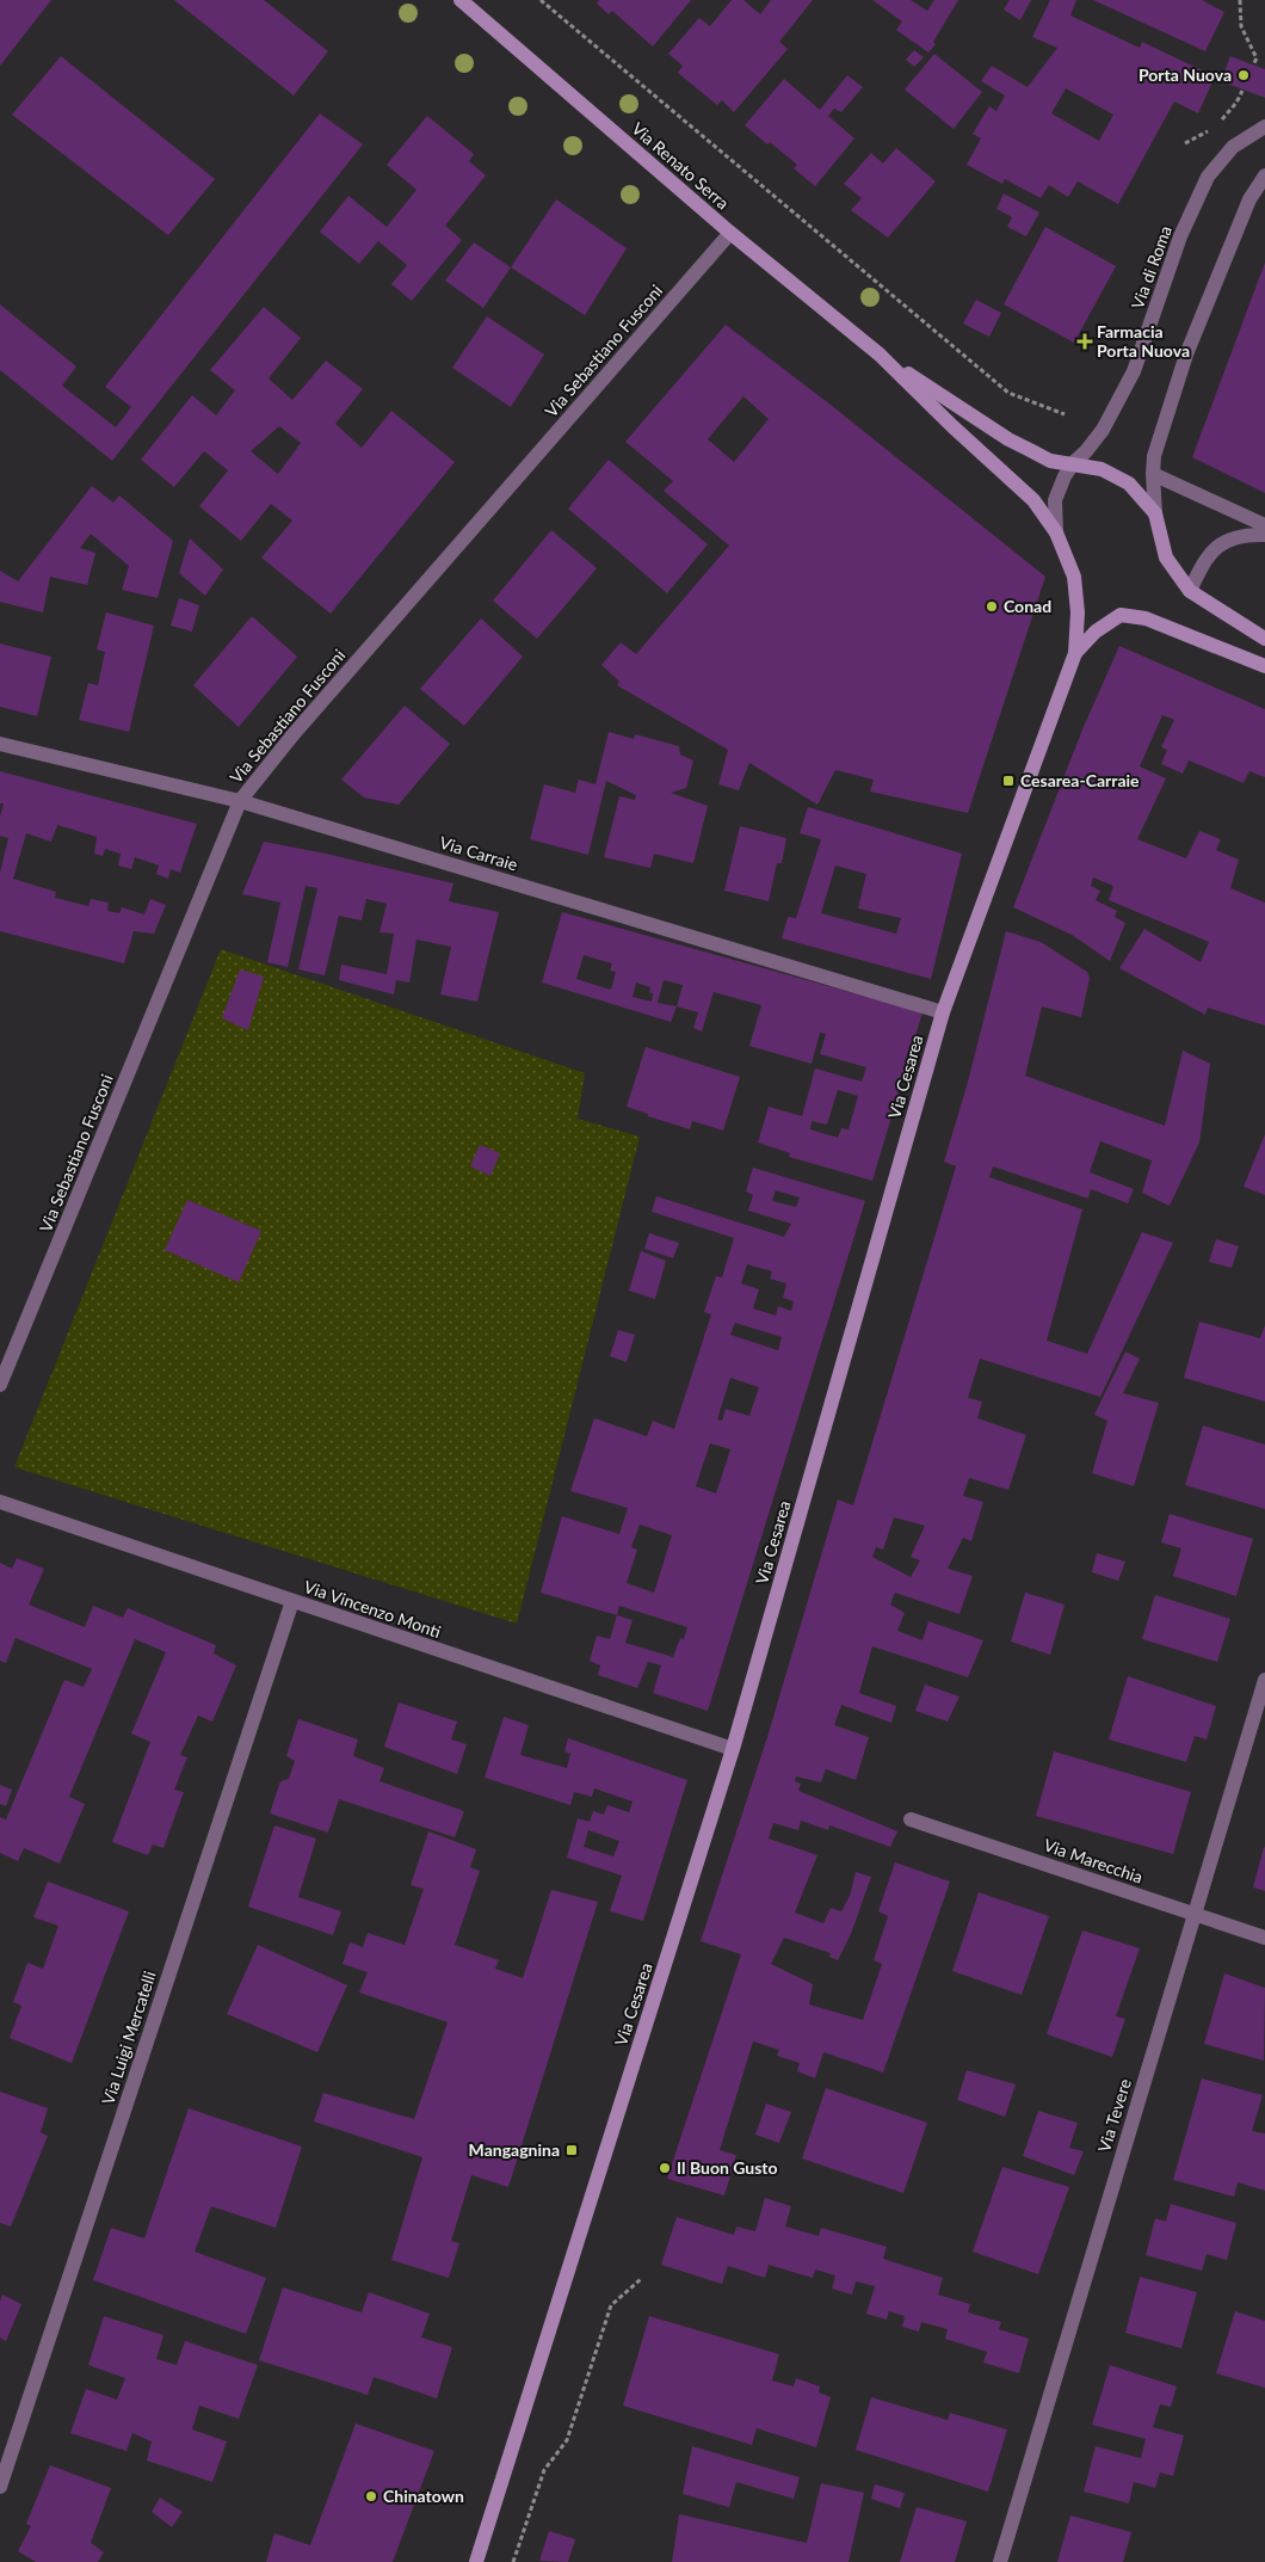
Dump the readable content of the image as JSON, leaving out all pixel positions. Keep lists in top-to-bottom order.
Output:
{
  "streets": {
    "street": [
      "Via Renato Serra",
      "Via di Roma",
      "Via Sebastiano Fusconi",
      "Via Carraie",
      "Via Cesarea",
      "Via Vincenzo Monti",
      "Via Marecchia",
      "Via Luigi Mercatelli",
      "Via Tevere"
    ]
  },
  "crossings": [
    ["Via Renato Serra", "Via di Roma"],
    ["Via Renato Serra", "Via Sebastiano Fusconi"],
    ["Via Renato Serra", "Via Cesarea"],
    ["Via di Roma", "Via Cesarea"],
    ["Via Sebastiano Fusconi", "Via Carraie"],
    ["Via Carraie", "Via Cesarea"],
    ["Via Cesarea", "Via Vincenzo Monti"],
    ["Via Vincenzo Monti", "Via Luigi Mercatelli"],
    ["Via Marecchia", "Via Tevere"]
  ],
  "places": {
    "other": [
      "Porta Nuova",
      "Conad",
      "Il Buon Gusto",
      "Chinatown"
    ],
    "health": ["Farmacia Porta Nuova"],
    "transit": ["Cesarea-Carraie", "Mangagnina"]
  }
}
